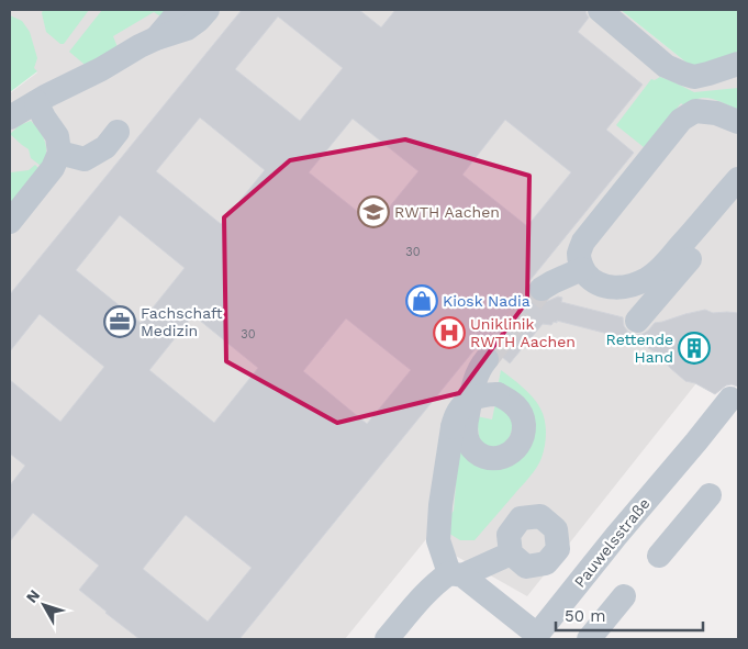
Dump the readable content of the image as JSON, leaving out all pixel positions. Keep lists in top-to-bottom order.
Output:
{
  "streets": {
    "street": ["Pauwelsstraße"]
  },
  "places": {
    "school or university": ["RWTH Aachen"],
    "shop": ["Kiosk Nadia"],
    "office": ["Fachschaft Medizin"],
    "hospital": ["Uniklinik RWTH Aachen"],
    "building": ["Rettende Hand"]
  },
  "house_numbers": ["30", "30"],
  "scale_bar": "50 m",
  "north": "top left"
}
